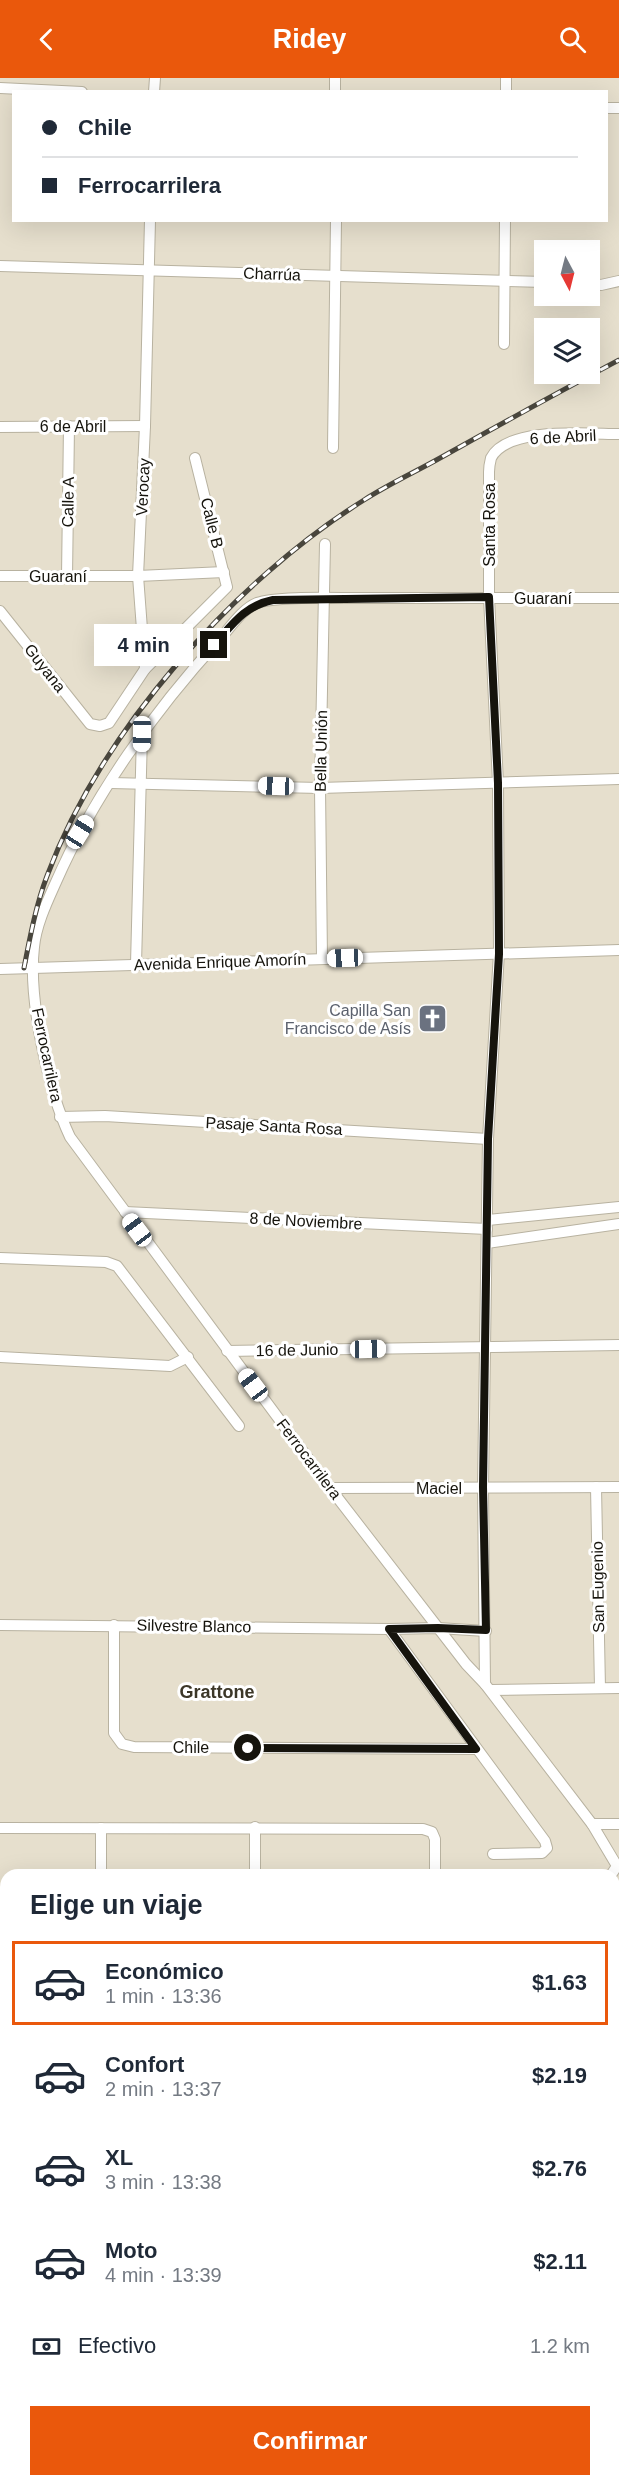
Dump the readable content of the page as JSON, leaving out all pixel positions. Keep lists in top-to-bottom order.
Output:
{
  "streets": {
    "street": [
      "Charrúa",
      "6 de Abril",
      "Verocay",
      "Calle A",
      "Calle B",
      "Santa Rosa",
      "Guaraní",
      "Guyana",
      "Bella Unión",
      "Avenida Enrique Amorín",
      "Ferrocarrilera",
      "Pasaje Santa Rosa",
      "8 de Noviembre",
      "16 de Junio",
      "Maciel",
      "San Eugenio",
      "Silvestre Blanco",
      "Chile"
    ]
  },
  "crossings": [
    ["Charrúa", "Verocay"],
    ["6 de Abril", "Verocay"],
    ["6 de Abril", "Calle A"],
    ["6 de Abril", "Santa Rosa"],
    ["Verocay", "Calle B"],
    ["Verocay", "Guaraní"],
    ["Verocay", "Guyana"],
    ["Calle A", "Guaraní"],
    ["Calle B", "Guaraní"],
    ["Calle B", "Guyana"],
    ["Santa Rosa", "Guaraní"],
    ["Santa Rosa", "Avenida Enrique Amorín"],
    ["Santa Rosa", "Ferrocarrilera"],
    ["Santa Rosa", "Pasaje Santa Rosa"],
    ["Santa Rosa", "8 de Noviembre"],
    ["Santa Rosa", "16 de Junio"],
    ["Santa Rosa", "Maciel"],
    ["Santa Rosa", "Silvestre Blanco"],
    ["Guaraní", "Bella Unión"],
    ["Guaraní", "Ferrocarrilera"],
    ["Bella Unión", "Avenida Enrique Amorín"],
    ["Bella Unión", "Ferrocarrilera"],
    ["Avenida Enrique Amorín", "Ferrocarrilera"],
    ["Ferrocarrilera", "Pasaje Santa Rosa"],
    ["Ferrocarrilera", "8 de Noviembre"],
    ["Ferrocarrilera", "16 de Junio"],
    ["Ferrocarrilera", "Maciel"],
    ["Ferrocarrilera", "Silvestre Blanco"],
    ["Maciel", "San Eugenio"],
    ["Silvestre Blanco", "Chile"]
  ],
  "districts": ["Grattone"],
  "places": {
    "church": ["Capilla San Francisco de Asís"]
  },
  "north": "bottom",
  "page": {
    "header": "Ridey",
    "banner": ["Chile", "Ferrocarrilera"],
    "bubble": "4 min",
    "heading": "Elige un viaje",
    "list": [
      {
        "name": "Económico",
        "note": "1 min · 13:36",
        "value": "$1.63"
      },
      {
        "name": "Confort",
        "note": "2 min · 13:37",
        "value": "$2.19"
      },
      {
        "name": "XL",
        "note": "3 min · 13:38",
        "value": "$2.76"
      },
      {
        "name": "Moto",
        "note": "4 min · 13:39",
        "value": "$2.11"
      }
    ],
    "pay": ["Efectivo", "1.2 km"],
    "buttons": "Confirmar"
  }
}
